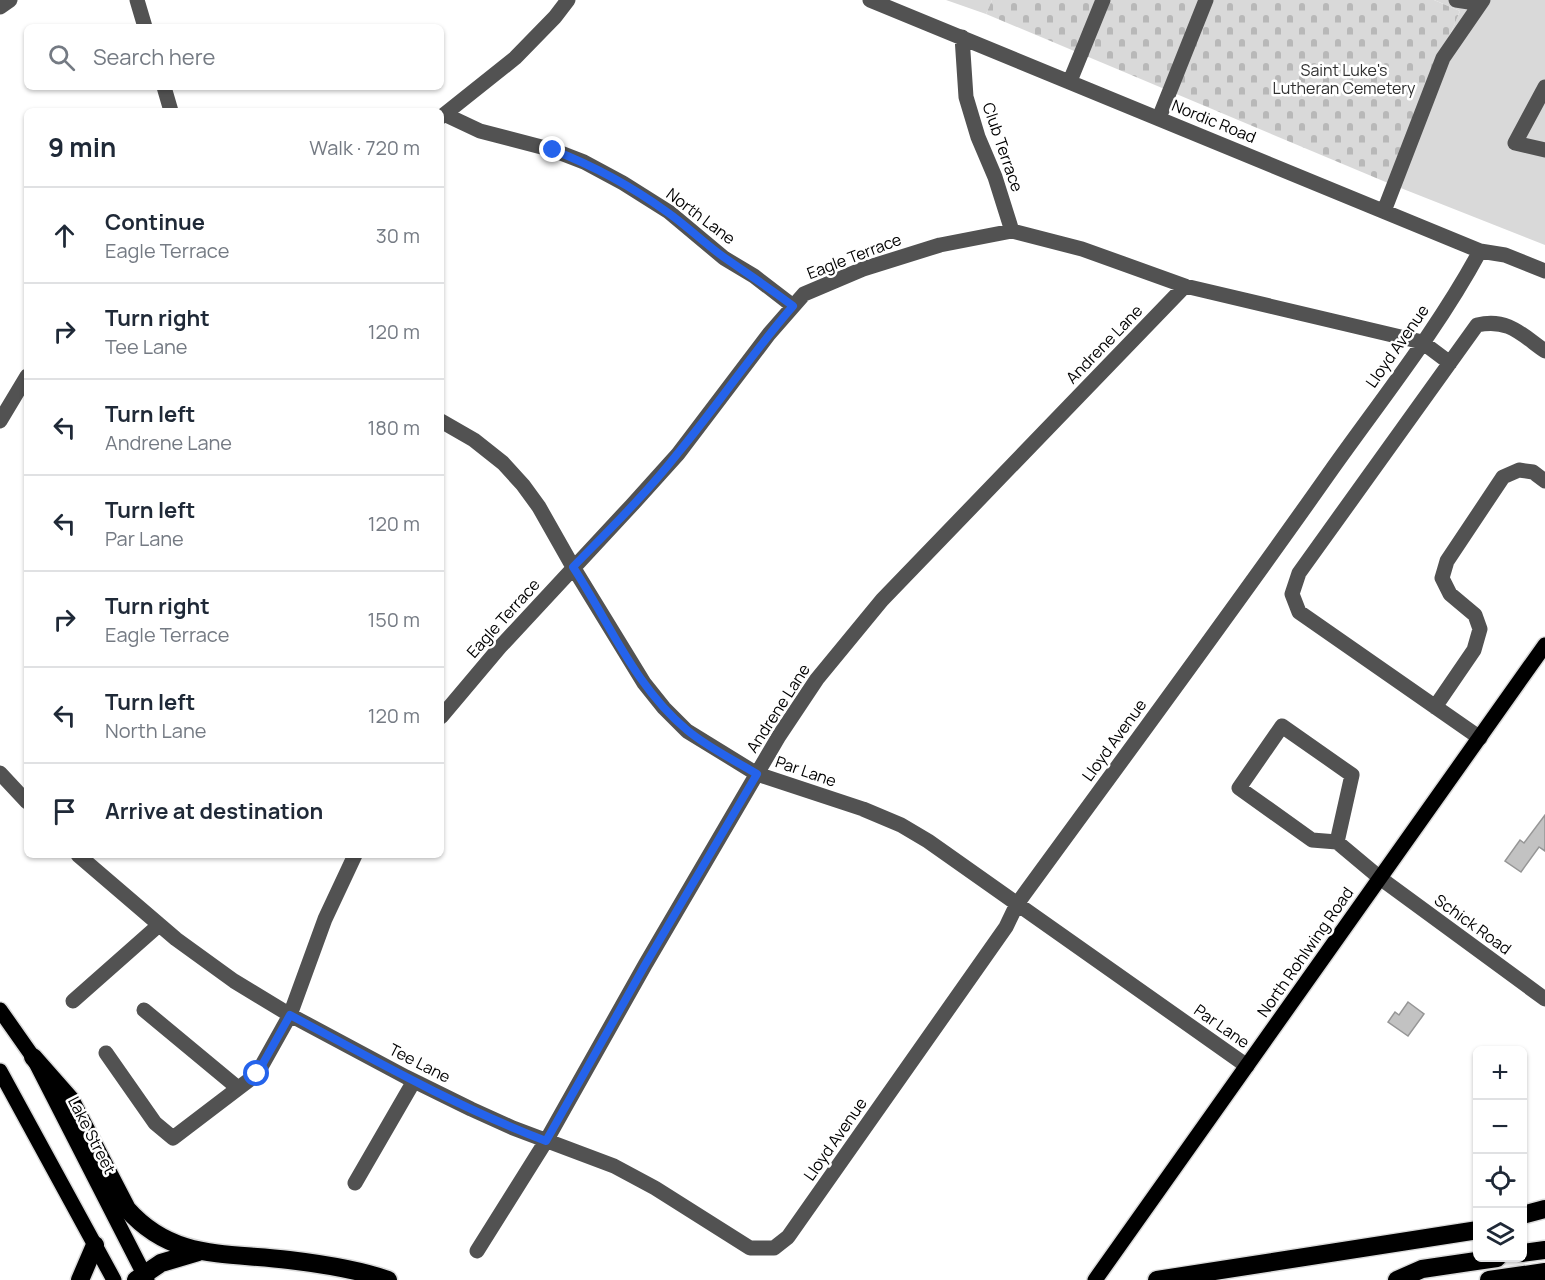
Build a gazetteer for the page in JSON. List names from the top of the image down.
{
  "streets": {
    "main road": ["North Rohlwing Road", "Lake Street"],
    "street": [
      "Nordic Road",
      "Club Terrace",
      "North Lane",
      "Eagle Terrace",
      "Andrene Lane",
      "Lloyd Avenue",
      "Par Lane",
      "Schick Road",
      "Tee Lane"
    ]
  },
  "crossings": [
    ["Nordic Road", "Club Terrace"],
    ["Nordic Road", "Lloyd Avenue"],
    ["Club Terrace", "Eagle Terrace"],
    ["North Lane", "Eagle Terrace"],
    ["Eagle Terrace", "Andrene Lane"],
    ["Eagle Terrace", "Lloyd Avenue"],
    ["Eagle Terrace", "Par Lane"],
    ["Andrene Lane", "Par Lane"],
    ["Andrene Lane", "Tee Lane"],
    ["Lloyd Avenue", "Par Lane"],
    ["Lloyd Avenue", "Tee Lane"],
    ["Par Lane", "North Rohlwing Road"],
    ["Schick Road", "North Rohlwing Road"]
  ],
  "parks": ["Saint Luke's Lutheran Cemetery"],
  "page": {
    "search": "Search here",
    "heading": ["9 min", "Walk · 720 m"],
    "list": [
      ["Continue", "Eagle Terrace", "30 m"],
      ["Turn right", "Tee Lane", "120 m"],
      ["Turn left", "Andrene Lane", "180 m"],
      ["Turn left", "Par Lane", "120 m"],
      ["Turn right", "Eagle Terrace", "150 m"],
      ["Turn left", "North Lane", "120 m"],
      "Arrive at destination"
    ],
    "map_buttons": ["+", "−"]
  }
}
